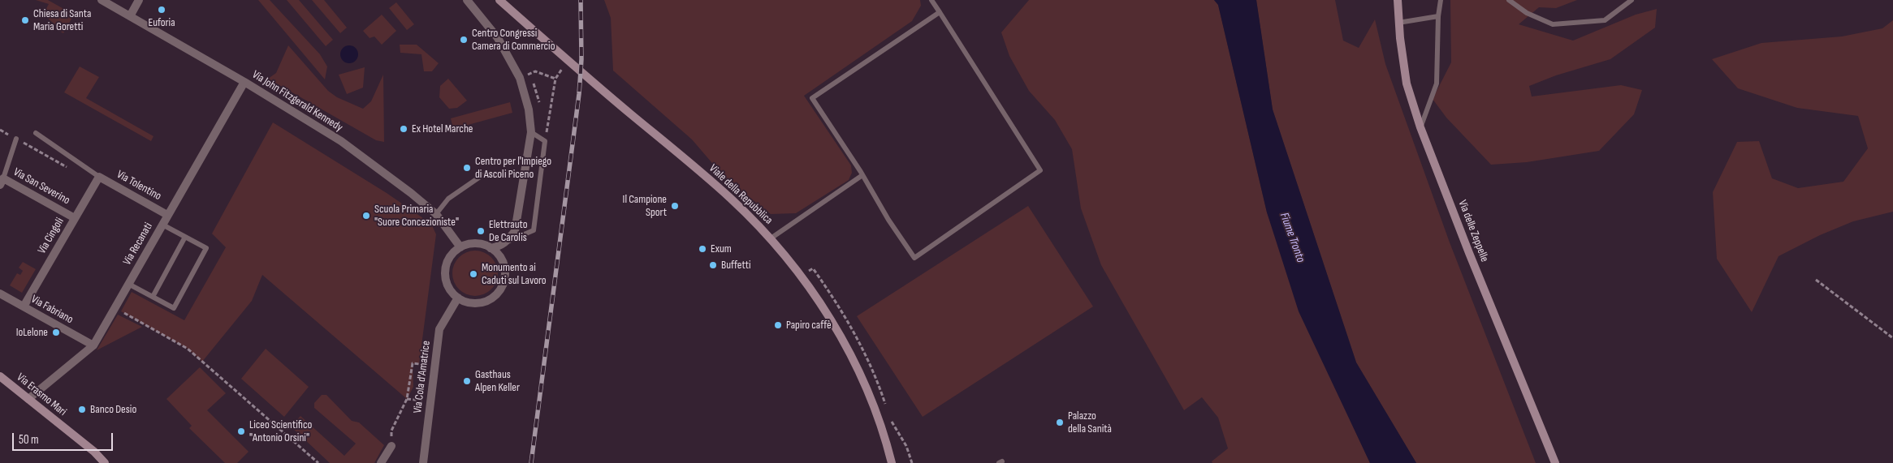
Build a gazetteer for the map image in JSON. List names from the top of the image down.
{
  "streets": {
    "street": [
      "Via John Fitzgerald Kennedy",
      "Via Tolentino",
      "Via San Severino",
      "Viale della Repubblica",
      "Via delle Zeppelle",
      "Via Cingoli",
      "Via Recanati",
      "Via Fabriano",
      "Via Cola d'Amatrice",
      "Via Erasmo Mari"
    ]
  },
  "crossings": [
    ["Via John Fitzgerald Kennedy", "Via Recanati"],
    ["Via John Fitzgerald Kennedy", "Via Cola d'Amatrice"],
    ["Via Tolentino", "Via Cingoli"],
    ["Via Tolentino", "Via Recanati"],
    ["Via San Severino", "Via Cingoli"],
    ["Via Cingoli", "Via Fabriano"],
    ["Via Recanati", "Via Fabriano"],
    ["Via Recanati", "Via Erasmo Mari"]
  ],
  "water": ["Fiume Tronto"],
  "places": [
    "Euforia",
    "Chiesa di Santa Maria Goretti",
    "Centro Congressi Camera di Commercio",
    "Ex Hotel Marche",
    "Centro per l'Impiego di Ascoli Piceno",
    "Il Campione Sport",
    "Scuola Primaria \"Suore Concezioniste\"",
    "Elettrauto De Carolis",
    "Exum",
    "Buffetti",
    "Monumento ai Caduti sul Lavoro",
    "Papiro caffè",
    "IoLelone",
    "Gasthaus Alpen Keller",
    "Banco Desio",
    "Palazzo della Sanità",
    "Liceo Scientifico \"Antonio Orsini\""
  ],
  "scale_bar": "50 m"
}
